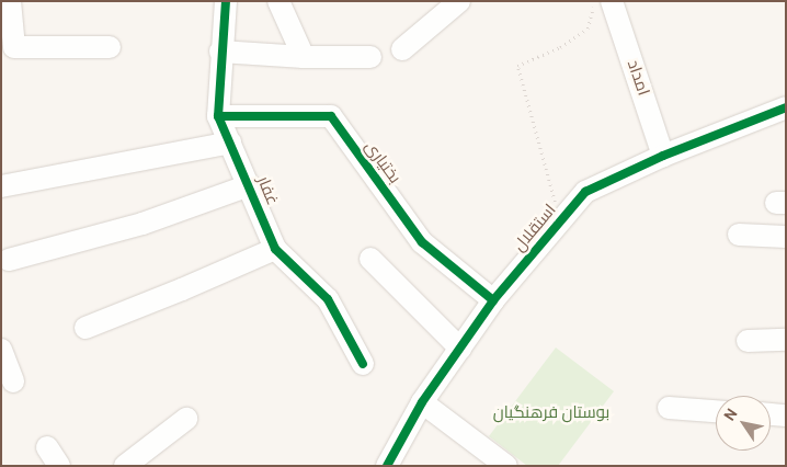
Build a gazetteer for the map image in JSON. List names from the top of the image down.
{
  "streets": {
    "street": [
      "امداد",
      "بختیاری",
      "غفار",
      "استقلال"
    ]
  },
  "crossings": [
    ["امداد", "استقلال"],
    ["بختیاری", "غفار"],
    ["بختیاری", "استقلال"]
  ],
  "parks": ["بوستان فرهنگیان"],
  "north": "top left"
}
